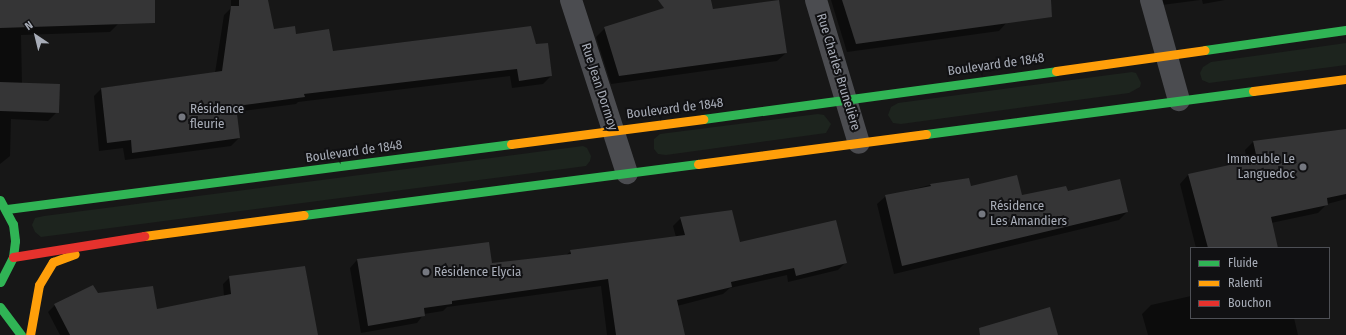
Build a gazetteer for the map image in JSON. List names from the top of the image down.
{
  "streets": {
    "street": ["Boulevard de 1848", "Rue Charles Brunelière", "Rue Jean Dormoy"]
  },
  "crossings": [
    ["Boulevard de 1848", "Rue Charles Brunelière"],
    ["Boulevard de 1848", "Rue Jean Dormoy"]
  ],
  "places": [
    "Résidence fleurie",
    "Immeuble Le Languedoc",
    "Résidence Les Amandiers",
    "Résidence Elycia"
  ],
  "legend": ["Fluide", "Ralenti", "Bouchon"],
  "north": "top left"
}
